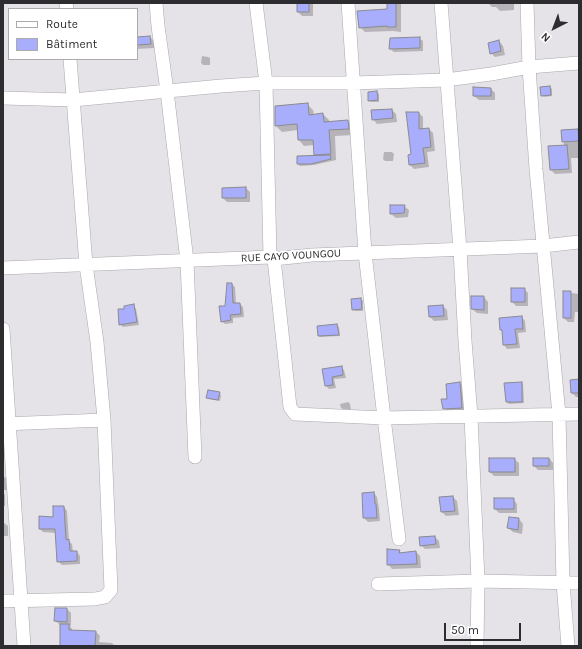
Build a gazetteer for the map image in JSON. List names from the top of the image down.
{
  "streets": {
    "street": ["RUE CAYO VOUNGOU"]
  },
  "legend": ["Route", "Bâtiment"],
  "scale_bar": "50 m",
  "north": "bottom left"
}
